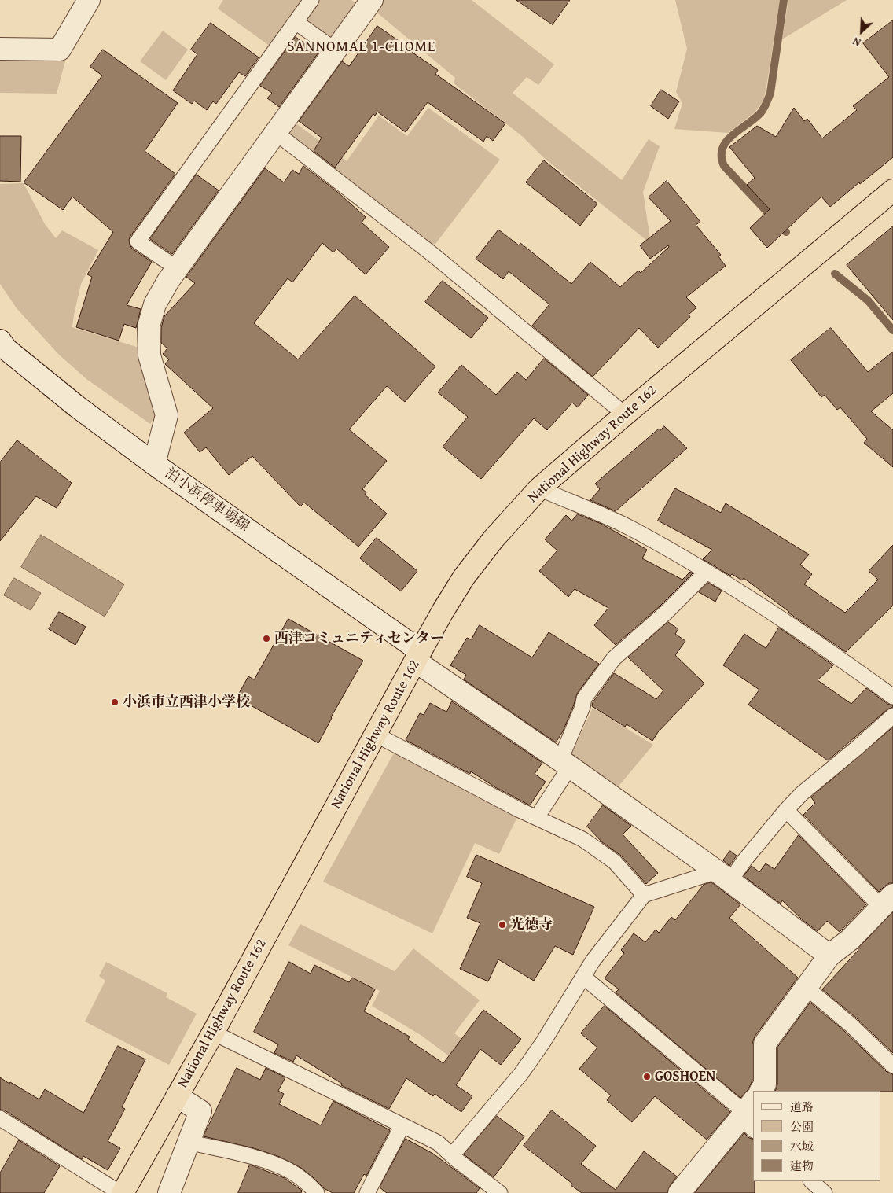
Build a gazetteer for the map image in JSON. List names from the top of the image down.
{
  "streets": {
    "highway": ["National Highway Route 162"],
    "street": ["泊小浜停車場線"]
  },
  "crossings": [
    ["National Highway Route 162", "泊小浜停車場線"]
  ],
  "districts": ["SANNOMAE 1-CHOME"],
  "places": [
    "西津コミュニティセンター",
    "小浜市立西津小学校",
    "光徳寺",
    "GOSHOEN"
  ],
  "legend": [
    "道路",
    "公園",
    "水域",
    "建物"
  ],
  "north": "bottom left"
}
